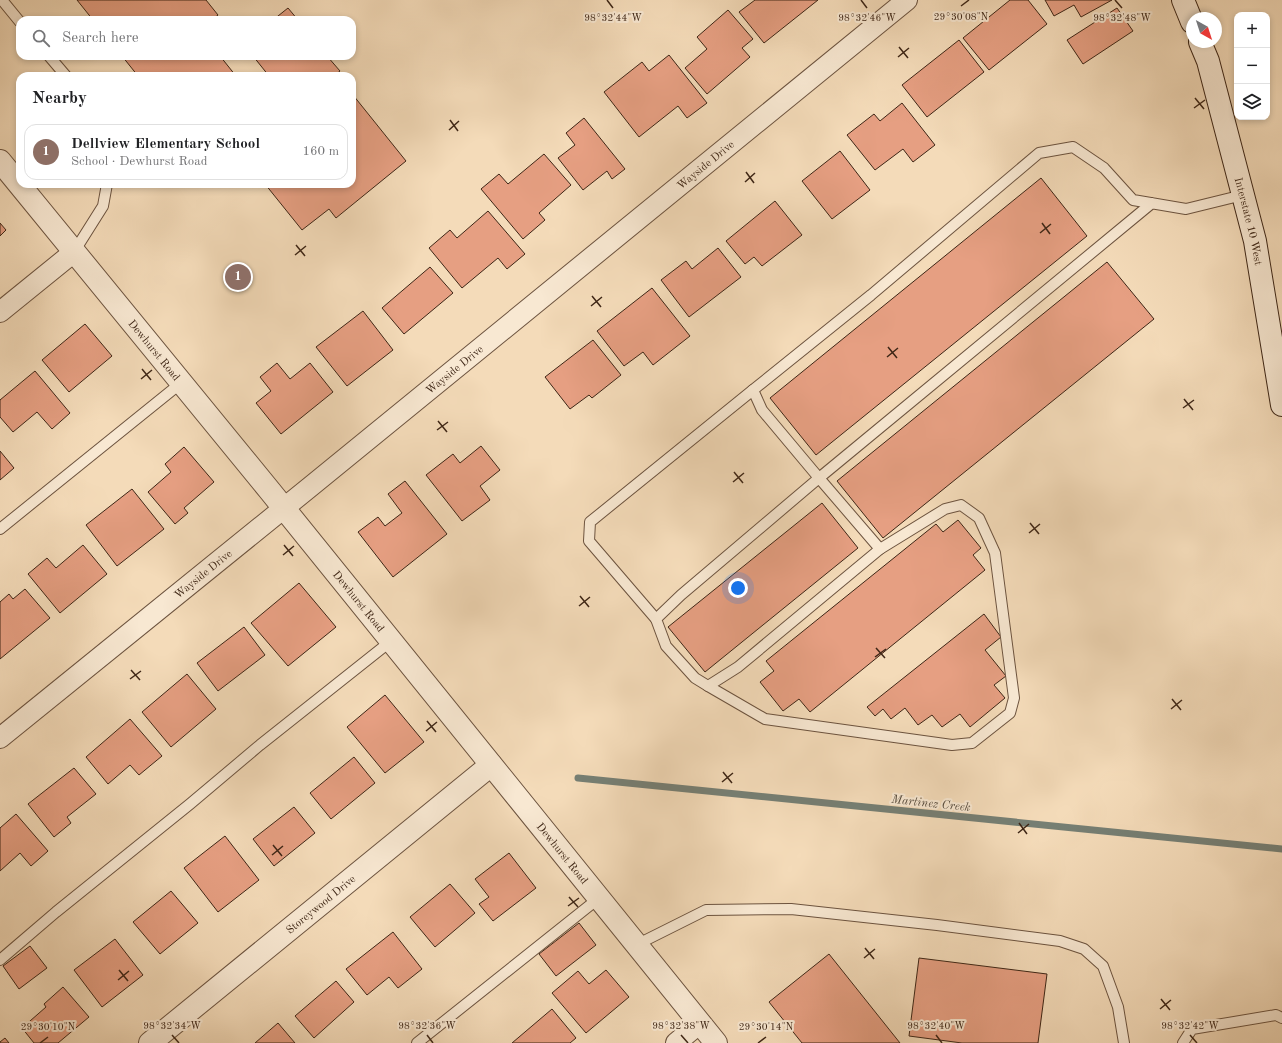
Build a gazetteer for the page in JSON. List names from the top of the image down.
{
  "streets": {
    "street": [
      "Wayside Drive",
      "Interstate 10 West",
      "Dewhurst Road",
      "Storeywood Drive"
    ]
  },
  "crossings": [
    ["Wayside Drive", "Dewhurst Road"],
    ["Dewhurst Road", "Storeywood Drive"]
  ],
  "water": ["Martinez Creek"],
  "north": "bottom right",
  "page": {
    "map_buttons": ["+", "−"],
    "search": "Search here",
    "heading": "Nearby",
    "list": [
      {
        "mark": "1",
        "name": "Dellview Elementary School",
        "note": "School · Dewhurst Road",
        "value": "160 m"
      }
    ],
    "pins": "1"
  },
  "coordinates": [
    "29°30'08\"N",
    "98°32'44\"W",
    "98°32'46\"W",
    "98°32'48\"W",
    "98°32'34\"W",
    "98°32'36\"W",
    "98°32'38\"W",
    "98°32'40\"W",
    "98°32'42\"W",
    "29°30'10\"N",
    "29°30'14\"N"
  ]
}
